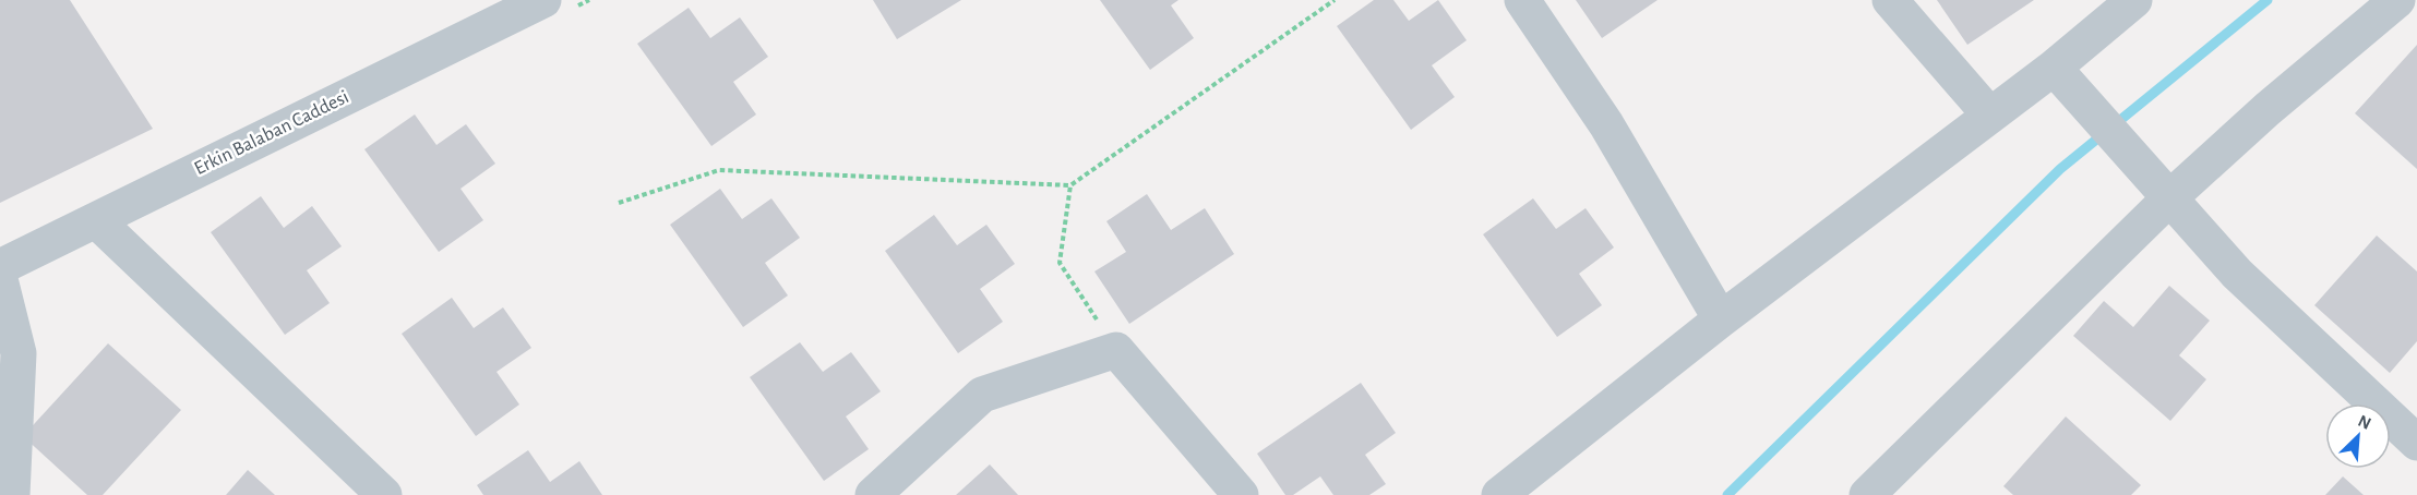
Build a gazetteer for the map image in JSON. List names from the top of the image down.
{
  "streets": {
    "street": ["Erkin Balaban Caddesi"]
  },
  "north": "top right"
}
